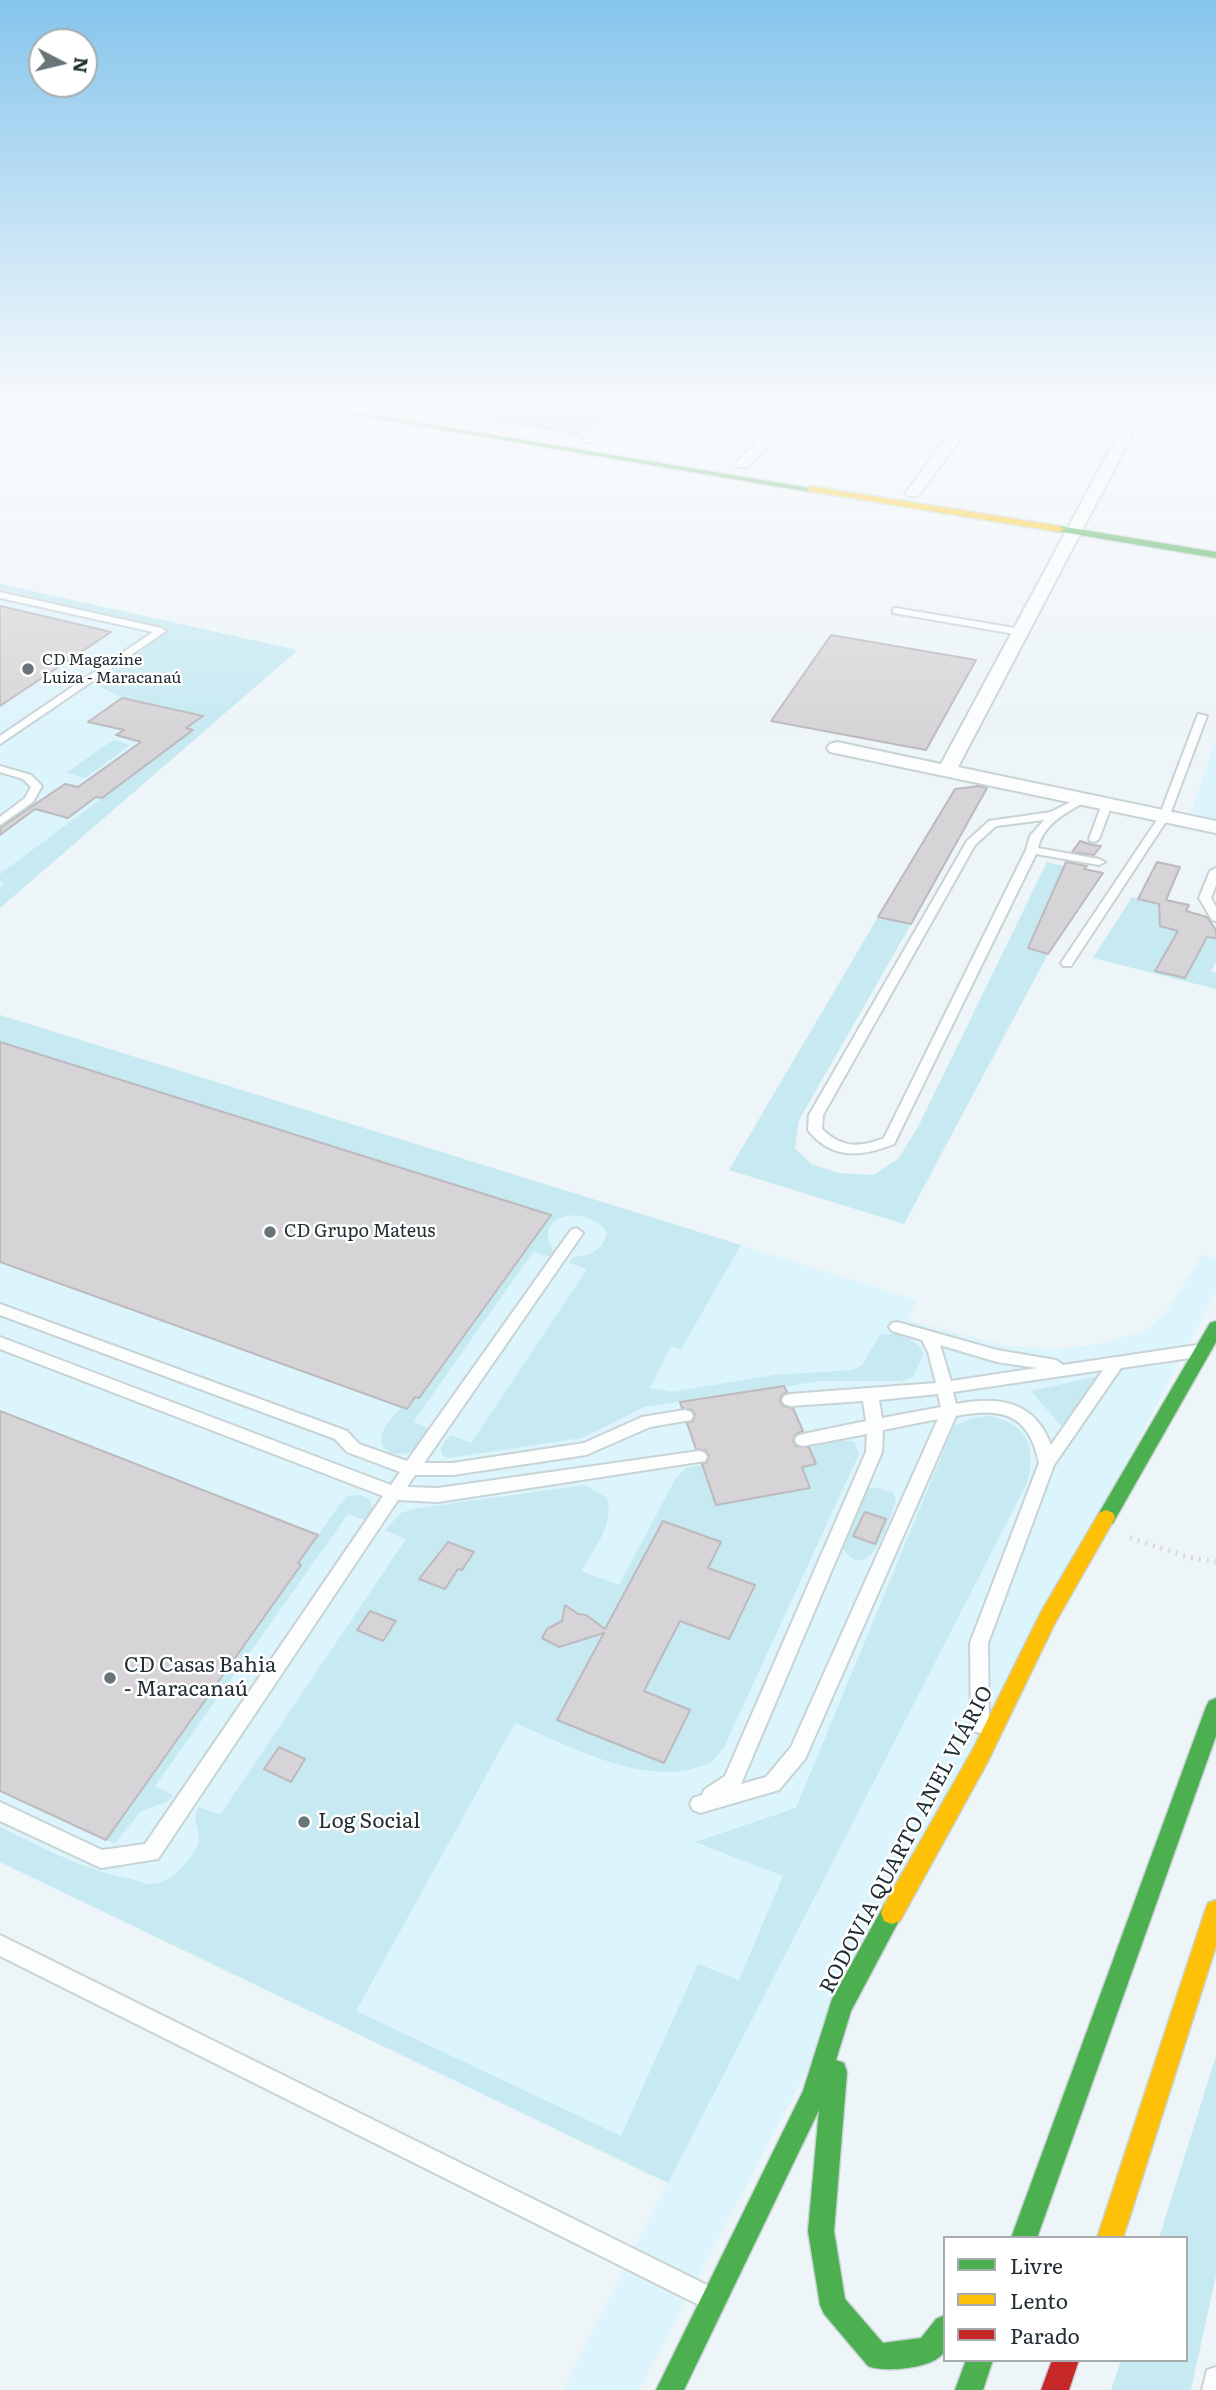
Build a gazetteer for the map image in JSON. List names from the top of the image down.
{
  "streets": {
    "main road": ["RODOVIA QUARTO ANEL VIÁRIO"]
  },
  "places": [
    "CD Magazine Luiza - Maracanaú",
    "CD Grupo Mateus",
    "CD Casas Bahia - Maracanaú",
    "Log Social"
  ],
  "legend": ["Livre", "Lento", "Parado"],
  "north": "right"
}
